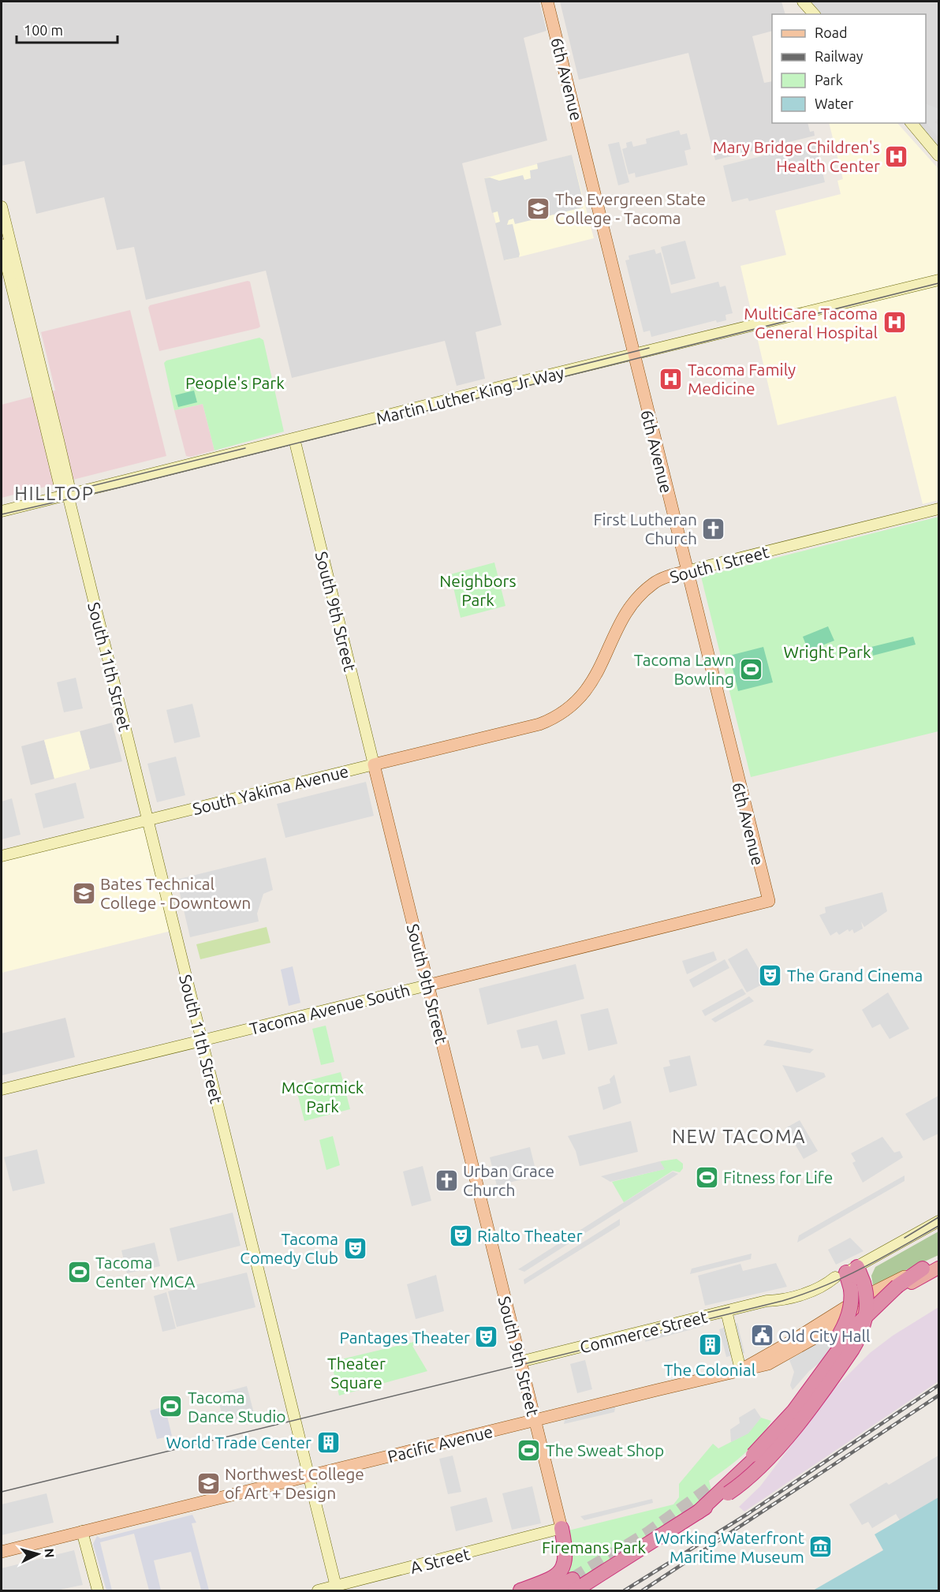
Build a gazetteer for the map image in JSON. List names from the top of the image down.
{
  "streets": {
    "main road": [
      "6th Avenue",
      "Martin Luther King Jr Way",
      "South I Street",
      "South 9th Street",
      "South 11th Street",
      "South Yakima Avenue",
      "Tacoma Avenue South",
      "Commerce Street",
      "Pacific Avenue",
      "A Street"
    ]
  },
  "crossings": [
    ["6th Avenue", "Martin Luther King Jr Way"],
    ["6th Avenue", "South I Street"],
    ["6th Avenue", "Tacoma Avenue South"],
    ["Martin Luther King Jr Way", "South 9th Street"],
    ["Martin Luther King Jr Way", "South 11th Street"],
    ["South I Street", "South Yakima Avenue"],
    ["South 9th Street", "South Yakima Avenue"],
    ["South 9th Street", "Tacoma Avenue South"],
    ["South 9th Street", "Commerce Street"],
    ["South 9th Street", "Pacific Avenue"],
    ["South 9th Street", "A Street"],
    ["South 11th Street", "South Yakima Avenue"],
    ["South 11th Street", "Tacoma Avenue South"],
    ["South 11th Street", "Pacific Avenue"],
    ["South 11th Street", "A Street"]
  ],
  "districts": ["HILLTOP", "NEW TACOMA"],
  "parks": [
    "People's Park",
    "Neighbors Park",
    "Wright Park",
    "McCormick Park",
    "Theater Square",
    "Firemans Park"
  ],
  "places": {
    "hospital": ["Mary Bridge Children's Health Center", "MultiCare Tacoma General Hospital", "Tacoma Family Medicine"],
    "school or university": ["The Evergreen State College - Tacoma", "Bates Technical College - Downtown", "Northwest College of Art + Design"],
    "church": ["First Lutheran Church", "Urban Grace Church"],
    "sports": [
      "Tacoma Lawn Bowling",
      "Fitness for Life",
      "Tacoma Center YMCA",
      "Tacoma Dance Studio",
      "The Sweat Shop"
    ],
    "theatre": [
      "The Grand Cinema",
      "Rialto Theater",
      "Tacoma Comedy Club",
      "Pantages Theater"
    ],
    "public building": ["Old City Hall"],
    "building": ["The Colonial", "World Trade Center"],
    "museum": ["Working Waterfront Maritime Museum"]
  },
  "legend": [
    "Road",
    "Railway",
    "Park",
    "Water"
  ],
  "scale_bar": "100 m",
  "north": "right"
}
